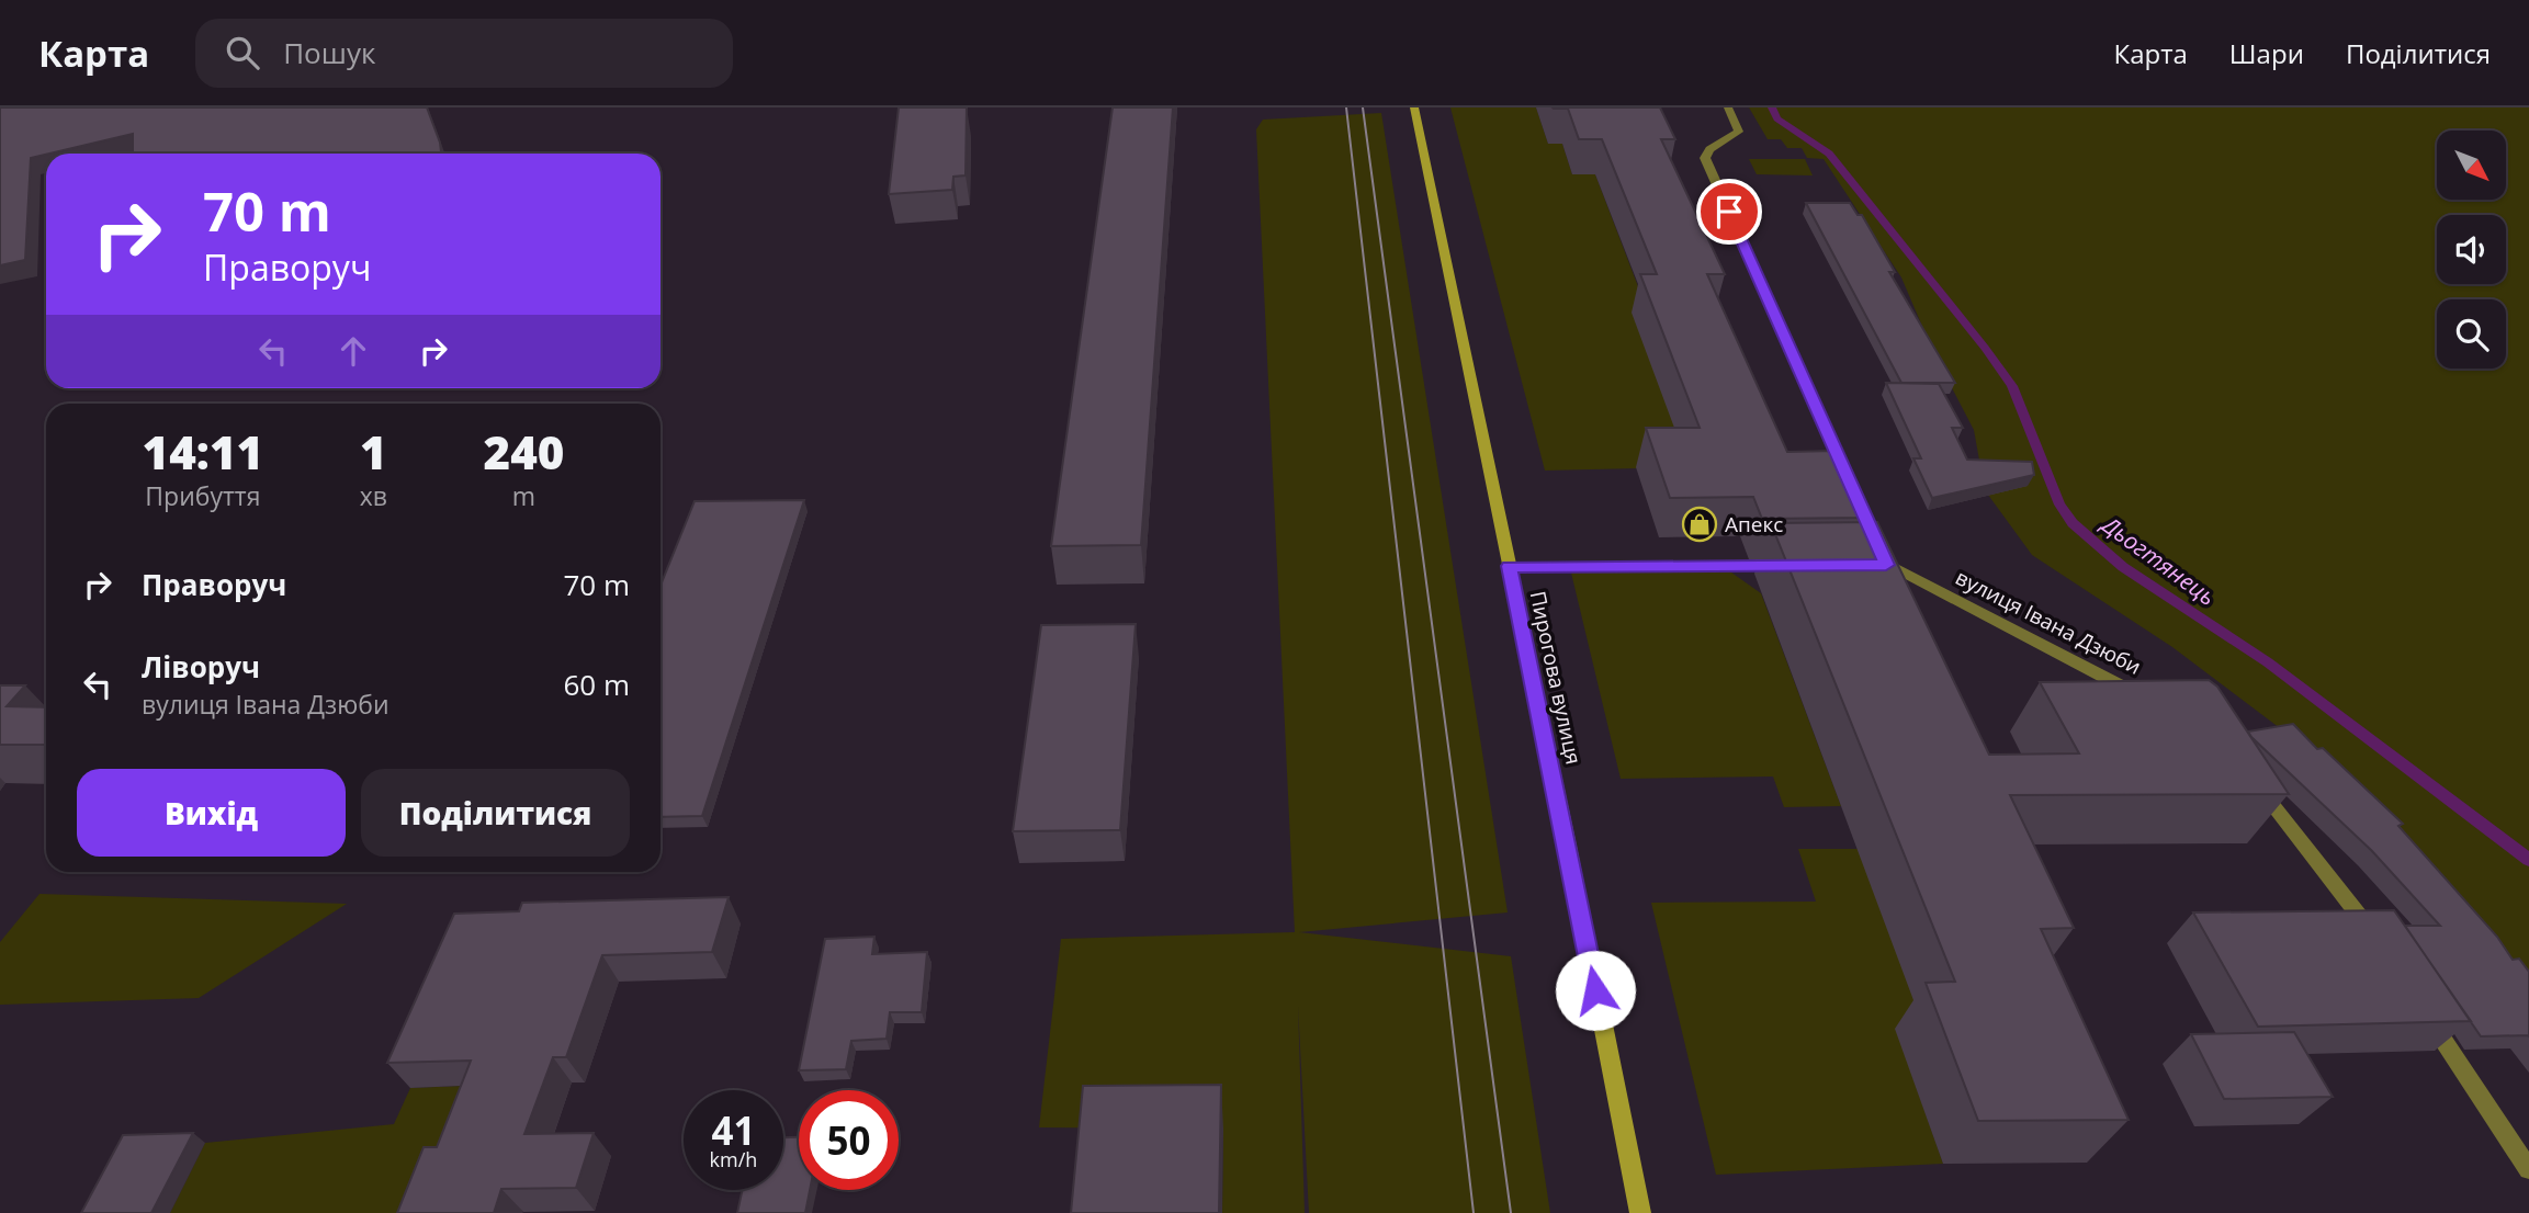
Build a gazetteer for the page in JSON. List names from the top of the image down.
{
  "streets": {
    "main road": ["Пирогова вулиця"],
    "street": ["вулиця Івана Дзюби"]
  },
  "water": ["Дьогтянець"],
  "places": {
    "shop": ["Апекс"]
  },
  "north": "bottom right",
  "page": {
    "header": "Карта",
    "search": "Пошук",
    "nav": ["Карта", "Шари", "Поділитися"],
    "turn": ["70 m", "Праворуч"],
    "eta": [
      "14:11",
      "Прибуття",
      "1",
      "хв",
      "240",
      "m"
    ],
    "list": [
      {
        "name": "Праворуч",
        "value": "70 m"
      },
      {
        "name": "Ліворуч",
        "note": "вулиця Івана Дзюби",
        "value": "60 m"
      }
    ],
    "buttons": ["Вихід", "Поділитися"],
    "speed": "41 km/h",
    "limit": "50"
  }
}
